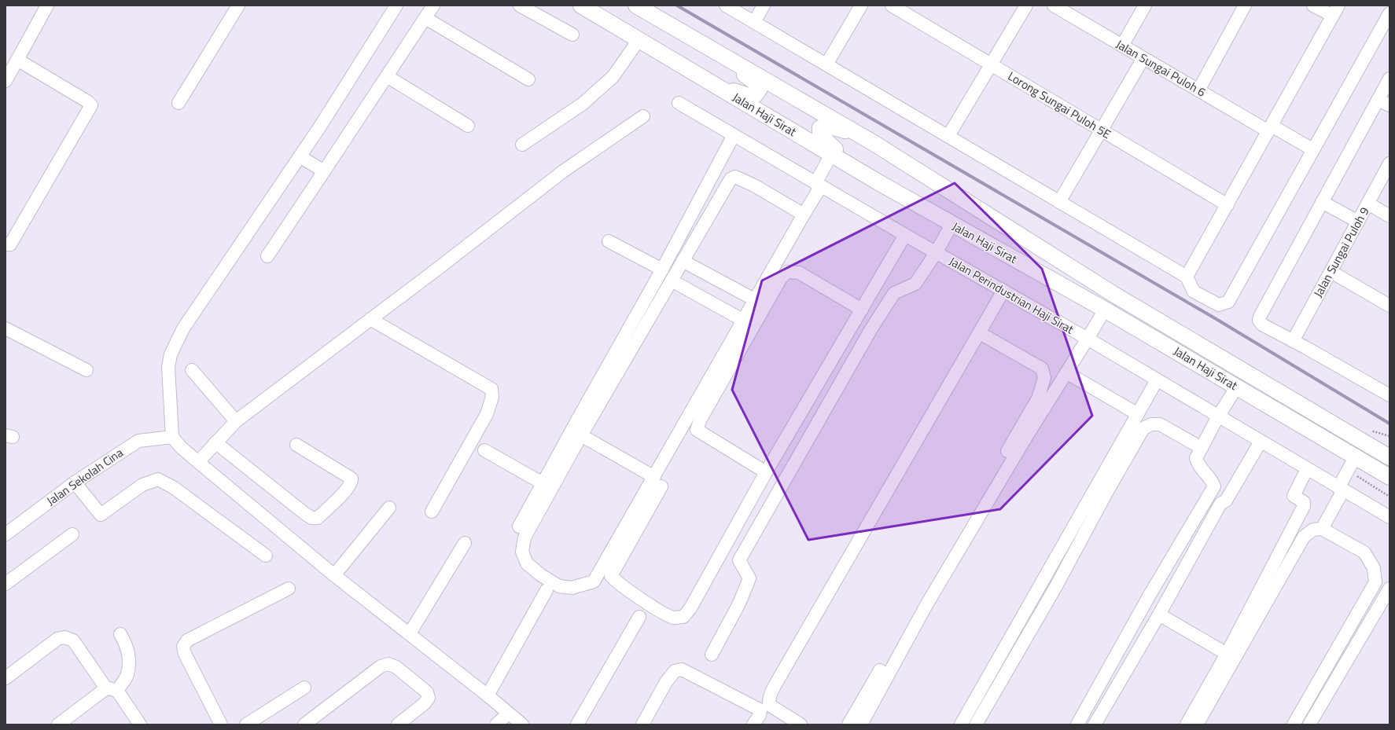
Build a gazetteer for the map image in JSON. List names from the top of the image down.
{
  "streets": {
    "main road": ["Jalan Haji Sirat"],
    "street": [
      "Jalan Sungai Puloh 6",
      "Lorong Sungai Puloh 5E",
      "Jalan Sungai Puloh 9",
      "Jalan Perindustrian Haji Sirat",
      "Jalan Sekolah Cina"
    ]
  },
  "crossings": [
    ["Jalan Haji Sirat", "Jalan Perindustrian Haji Sirat"]
  ]
}
